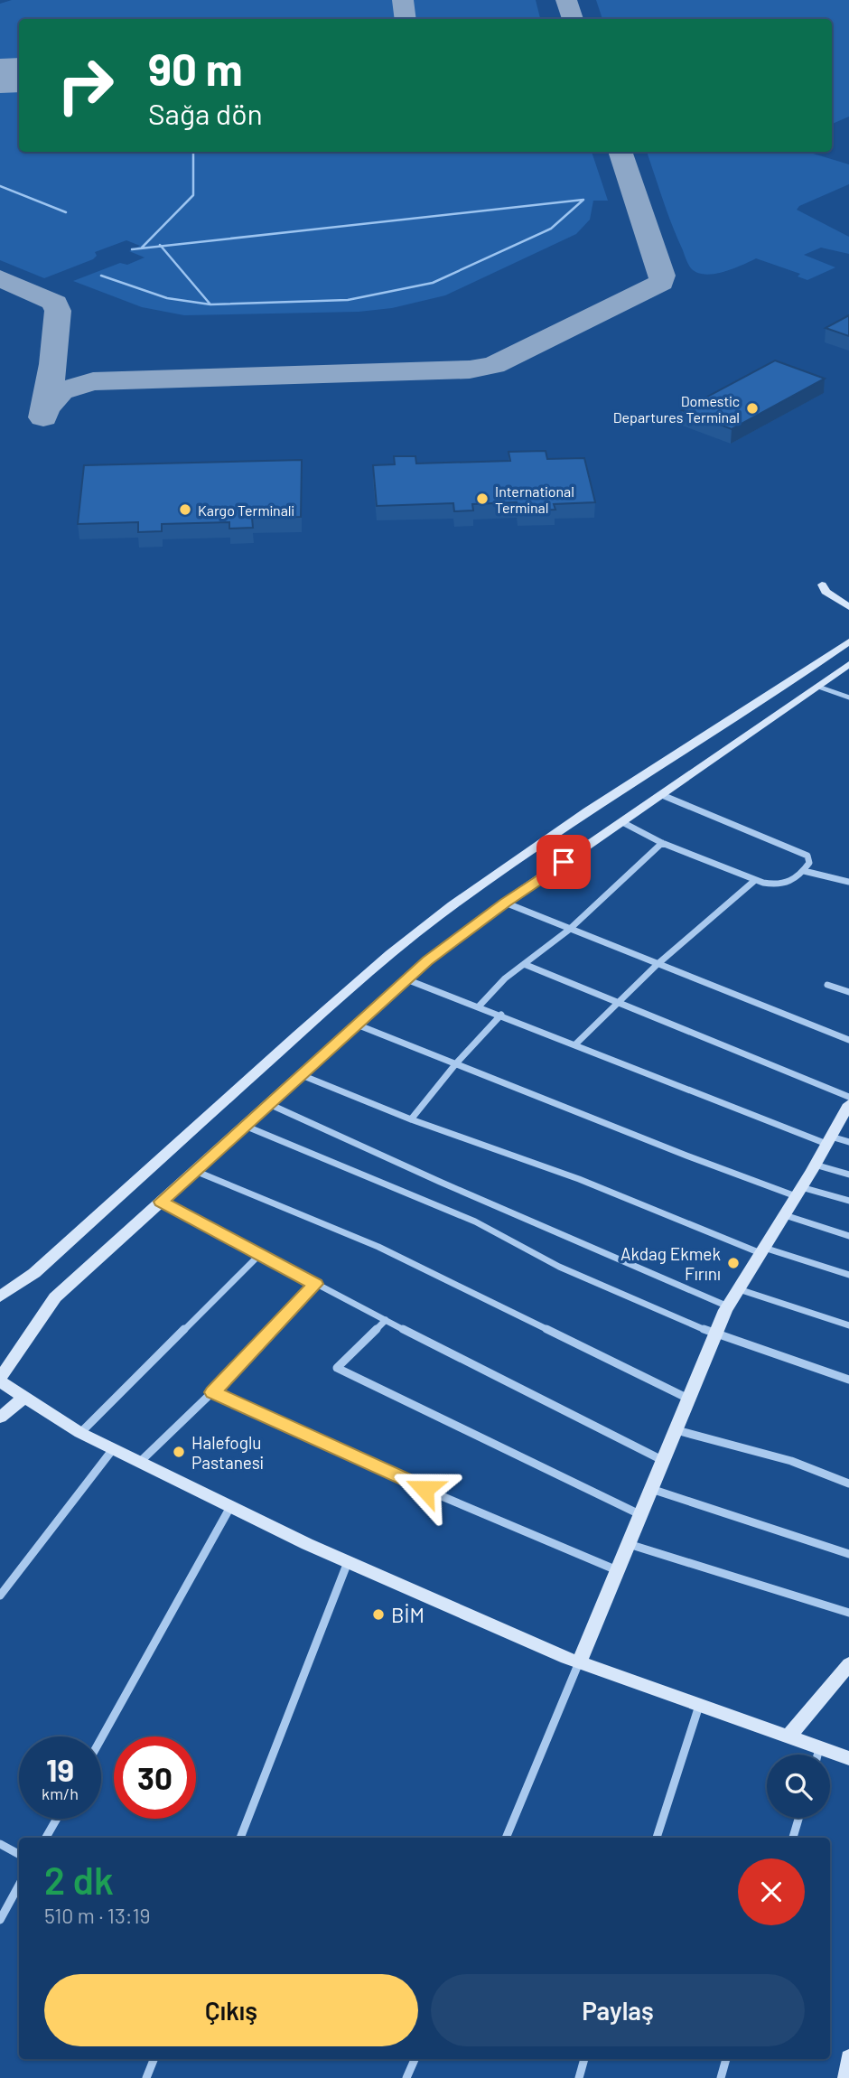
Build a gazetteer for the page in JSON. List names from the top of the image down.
{
  "places": [
    "Domestic Departures Terminal",
    "International Terminal",
    "Kargo Terminali",
    "Akdag Ekmek Fırını",
    "Halefoglu Pastanesi",
    "BİM"
  ],
  "page": {
    "turn": ["90 m", "Sağa dön"],
    "speed": "19 km/h",
    "limit": "30",
    "heading": ["2 dk", "510 m · 13:19"],
    "buttons": ["Çıkış", "Paylaş"]
  }
}
